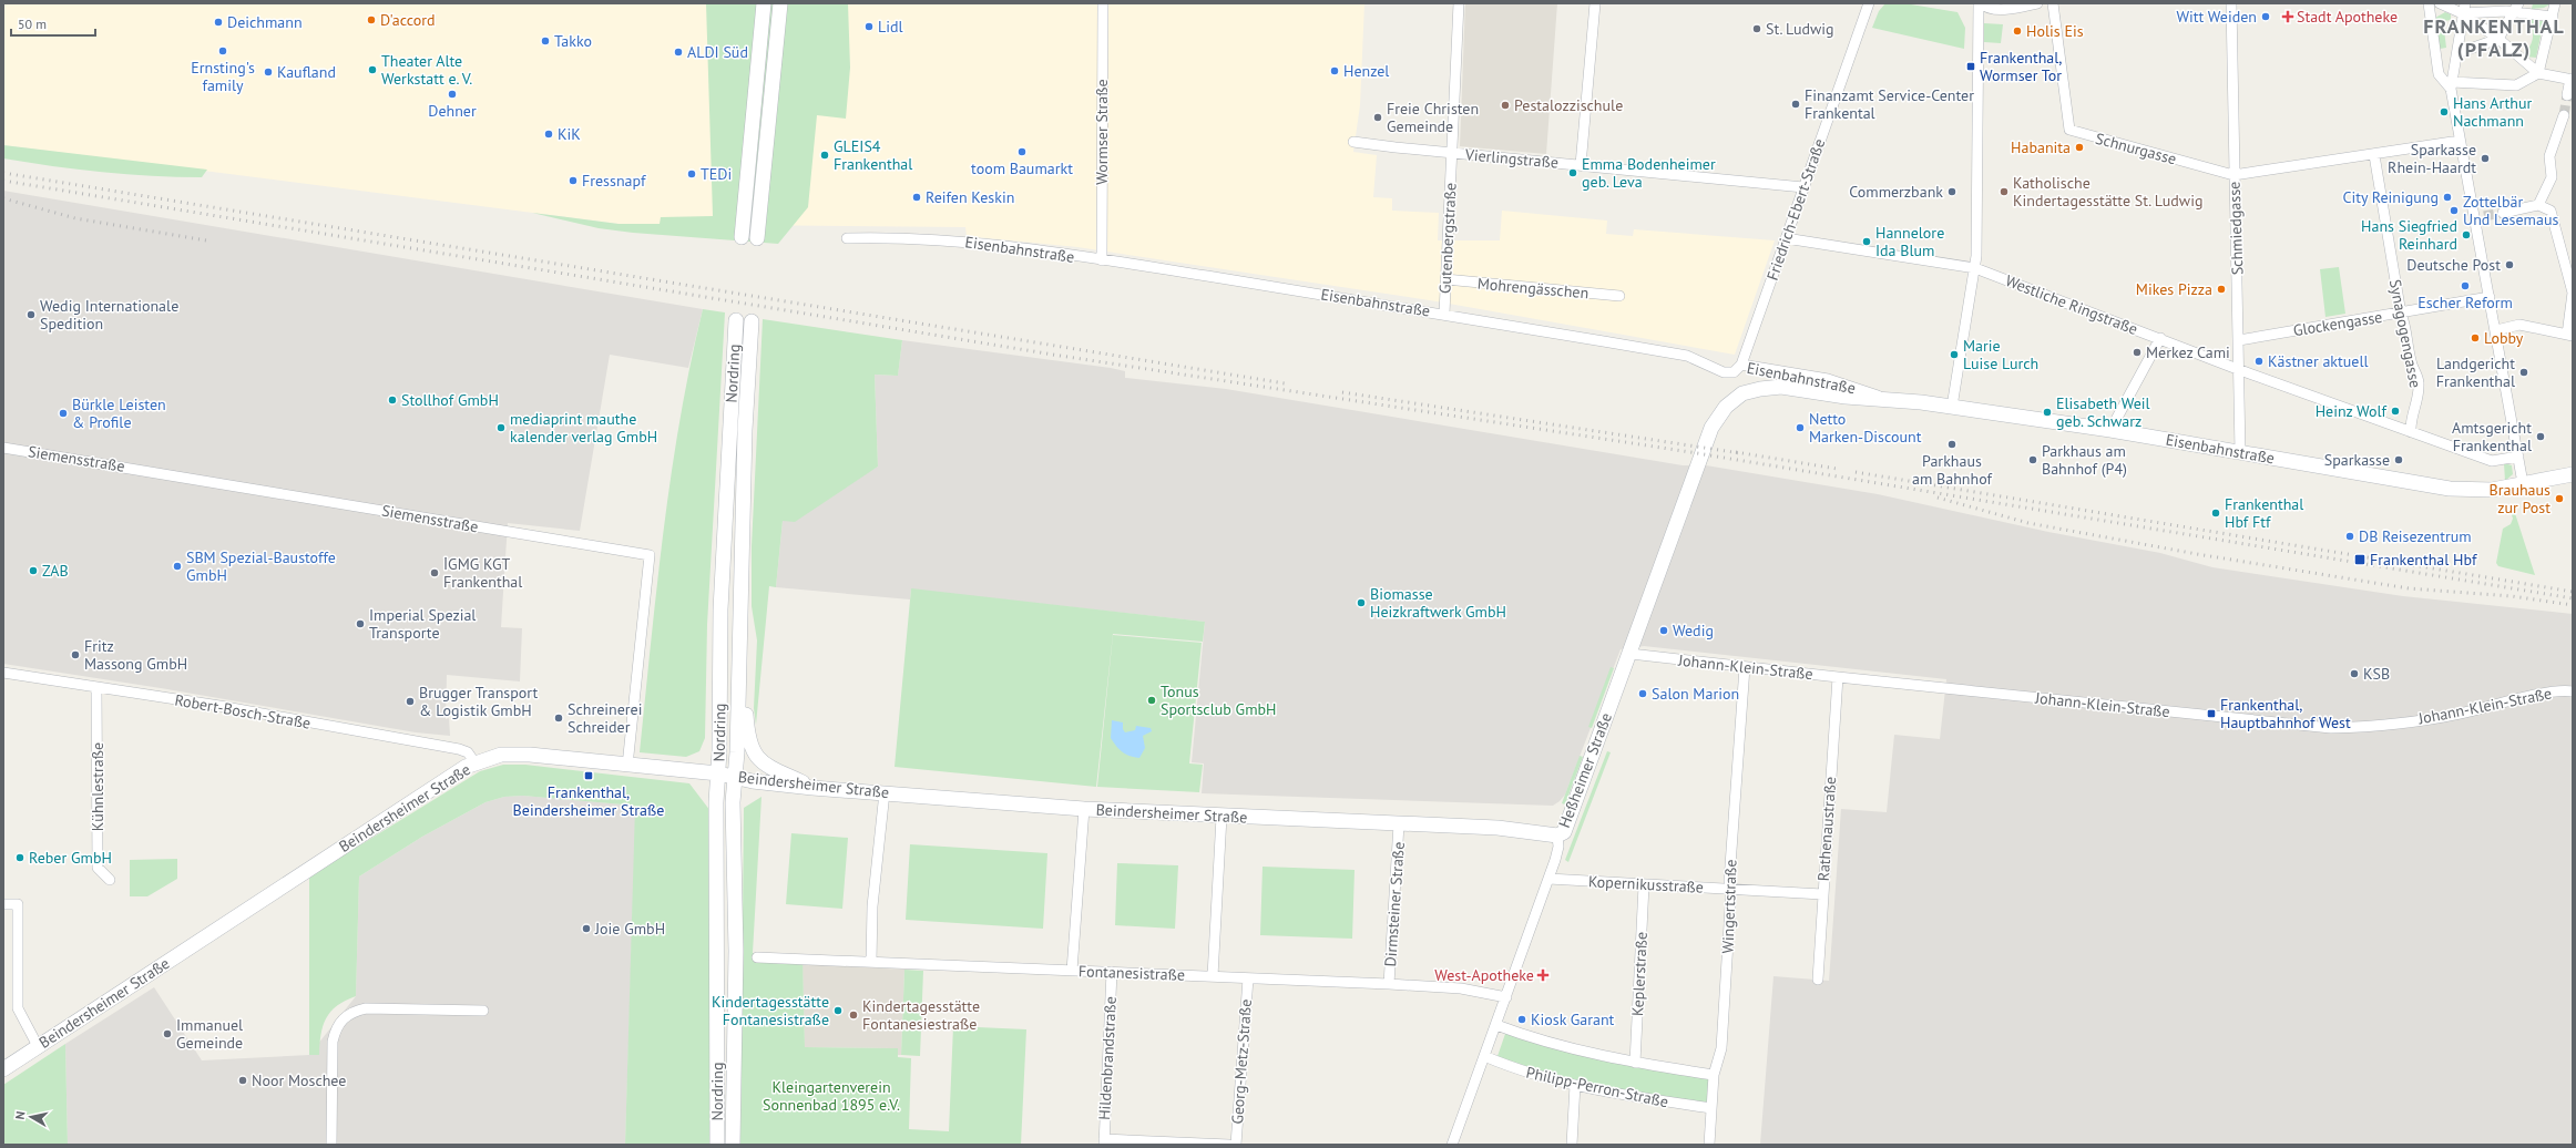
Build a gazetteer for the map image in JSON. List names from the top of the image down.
{
  "streets": {
    "street": [
      "Wormser Straße",
      "Schnurgasse",
      "Vierlingstraße",
      "Friedrich-Ebert-Straße",
      "Schmiedgasse",
      "Gutenbergstraße",
      "Eisenbahnstraße",
      "Mohrengässchen",
      "Westliche Ringstraße",
      "Glockengasse",
      "Synagogengasse",
      "Nordring",
      "Siemensstraße",
      "Johann-Klein-Straße",
      "Robert-Bosch-Straße",
      "Heßheimer Straße",
      "Beindersheimer Straße",
      "Kühnlestraße",
      "Rathenaustraße",
      "Kopernikusstraße",
      "Dirmsteiner Straße",
      "Wingertstraße",
      "Fontanesistraße",
      "Keplerstraße",
      "Hildenbrandstraße",
      "Georg-Metz-Straße",
      "Philipp-Perron-Straße"
    ]
  },
  "crossings": [
    ["Wormser Straße", "Eisenbahnstraße"],
    ["Schnurgasse", "Schmiedgasse"],
    ["Schnurgasse", "Synagogengasse"],
    ["Vierlingstraße", "Friedrich-Ebert-Straße"],
    ["Vierlingstraße", "Gutenbergstraße"],
    ["Friedrich-Ebert-Straße", "Eisenbahnstraße"],
    ["Friedrich-Ebert-Straße", "Westliche Ringstraße"],
    ["Schmiedgasse", "Eisenbahnstraße"],
    ["Schmiedgasse", "Westliche Ringstraße"],
    ["Schmiedgasse", "Glockengasse"],
    ["Gutenbergstraße", "Eisenbahnstraße"],
    ["Gutenbergstraße", "Mohrengässchen"],
    ["Eisenbahnstraße", "Heßheimer Straße"],
    ["Westliche Ringstraße", "Synagogengasse"],
    ["Glockengasse", "Synagogengasse"],
    ["Nordring", "Beindersheimer Straße"],
    ["Siemensstraße", "Beindersheimer Straße"],
    ["Johann-Klein-Straße", "Heßheimer Straße"],
    ["Johann-Klein-Straße", "Rathenaustraße"],
    ["Johann-Klein-Straße", "Wingertstraße"],
    ["Robert-Bosch-Straße", "Beindersheimer Straße"],
    ["Robert-Bosch-Straße", "Kühnlestraße"],
    ["Heßheimer Straße", "Beindersheimer Straße"],
    ["Heßheimer Straße", "Kopernikusstraße"],
    ["Heßheimer Straße", "Fontanesistraße"],
    ["Heßheimer Straße", "Philipp-Perron-Straße"],
    ["Beindersheimer Straße", "Dirmsteiner Straße"],
    ["Rathenaustraße", "Kopernikusstraße"],
    ["Kopernikusstraße", "Wingertstraße"],
    ["Kopernikusstraße", "Keplerstraße"],
    ["Dirmsteiner Straße", "Fontanesistraße"],
    ["Wingertstraße", "Philipp-Perron-Straße"],
    ["Fontanesistraße", "Hildenbrandstraße"],
    ["Fontanesistraße", "Georg-Metz-Straße"],
    ["Keplerstraße", "Philipp-Perron-Straße"]
  ],
  "districts": ["FRANKENTHAL (PFALZ)"],
  "parks": ["Kleingartenverein Sonnenbad 1895 e.V."],
  "places": {
    "other": [
      "Witt Weiden",
      "D'accord",
      "Deichmann",
      "Lidl",
      "St. Ludwig",
      "Holis Eis",
      "Takko",
      "Ernsting's family",
      "ALDI Süd",
      "Theater Alte Werkstatt e. V.",
      "Henzel",
      "Kaufland",
      "Dehner",
      "Finanzamt Service-Center Frankental",
      "Pestalozzischule",
      "Hans Arthur Nachmann",
      "Freie Christen Gemeinde",
      "KiK",
      "Habanita",
      "toom Baumarkt",
      "GLEIS4 Frankenthal",
      "Sparkasse Rhein-Haardt",
      "Emma Bodenheimer geb. Leva",
      "TEDi",
      "Fressnapf",
      "Commerzbank",
      "Katholische Kindertagesstätte St. Ludwig",
      "Reifen Keskin",
      "City Reinigung",
      "Zottelbär Und Lesemaus",
      "Hans Siegfried Reinhard",
      "Hannelore Ida Blum",
      "Deutsche Post",
      "Escher Reform",
      "Mikes Pizza",
      "Wedig Internationale Spedition",
      "Lobby",
      "Merkez Cami",
      "Marie Luise Lurch",
      "Kästner aktuell",
      "Landgericht Frankenthal",
      "Stollhof GmbH",
      "Heinz Wolf",
      "Elisabeth Weil geb. Schwarz",
      "Bürkle Leisten & Profile",
      "mediaprint mauthe kalender verlag GmbH",
      "Netto Marken-Discount",
      "Amtsgericht Frankenthal",
      "Parkhaus am Bahnhof",
      "Parkhaus am Bahnhof (P4)",
      "Sparkasse",
      "Brauhaus zur Post",
      "Frankenthal Hbf Ftf",
      "DB Reisezentrum",
      "SBM Spezial-Baustoffe GmbH",
      "ZAB",
      "İGMG KGT Frankenthal",
      "Biomasse Heizkraftwerk GmbH",
      "Imperial Spezial Transporte",
      "Wedig",
      "Fritz Massong GmbH",
      "KSB",
      "Salon Marion",
      "Tonus Sportsclub GmbH",
      "Brugger Transport & Logistik GmbH",
      "Schreinerei Schreider",
      "Reber GmbH",
      "Joie GmbH",
      "Kindertagesstätte Fontanesistraße",
      "Kindertagesstätte Fontanesiestraße",
      "Kiosk Garant",
      "Immanuel Gemeinde",
      "Noor Moschee"
    ],
    "health": ["Stadt Apotheke", "West-Apotheke"],
    "transit": [
      "Frankenthal, Wormser Tor",
      "Frankenthal Hbf",
      "Frankenthal, Hauptbahnhof West",
      "Frankenthal, Beindersheimer Straße"
    ]
  },
  "scale_bar": "50 m",
  "north": "left"
}
